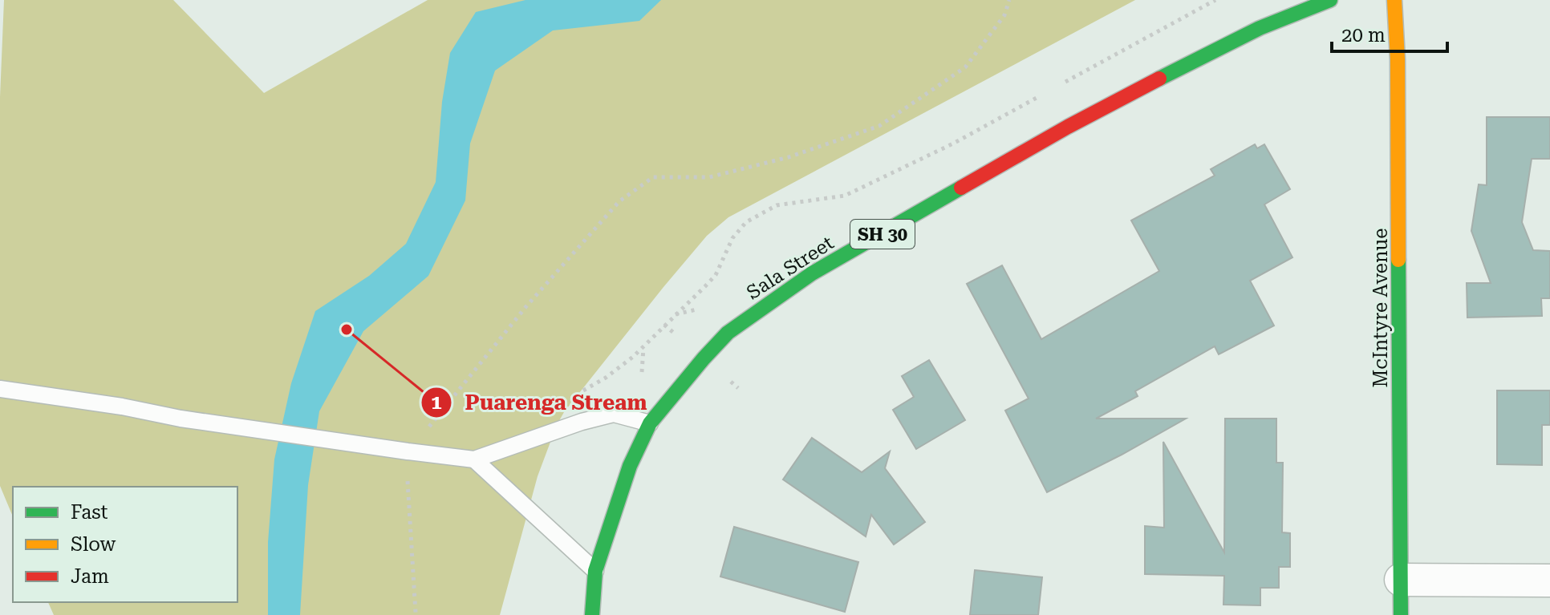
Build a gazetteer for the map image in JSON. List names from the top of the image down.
{
  "streets": {
    "main road": ["SH 30", "Sala Street", "McIntyre Avenue"]
  },
  "places": ["Puarenga Stream"],
  "legend": ["Fast", "Slow", "Jam"],
  "scale_bar": "20 m"
}
